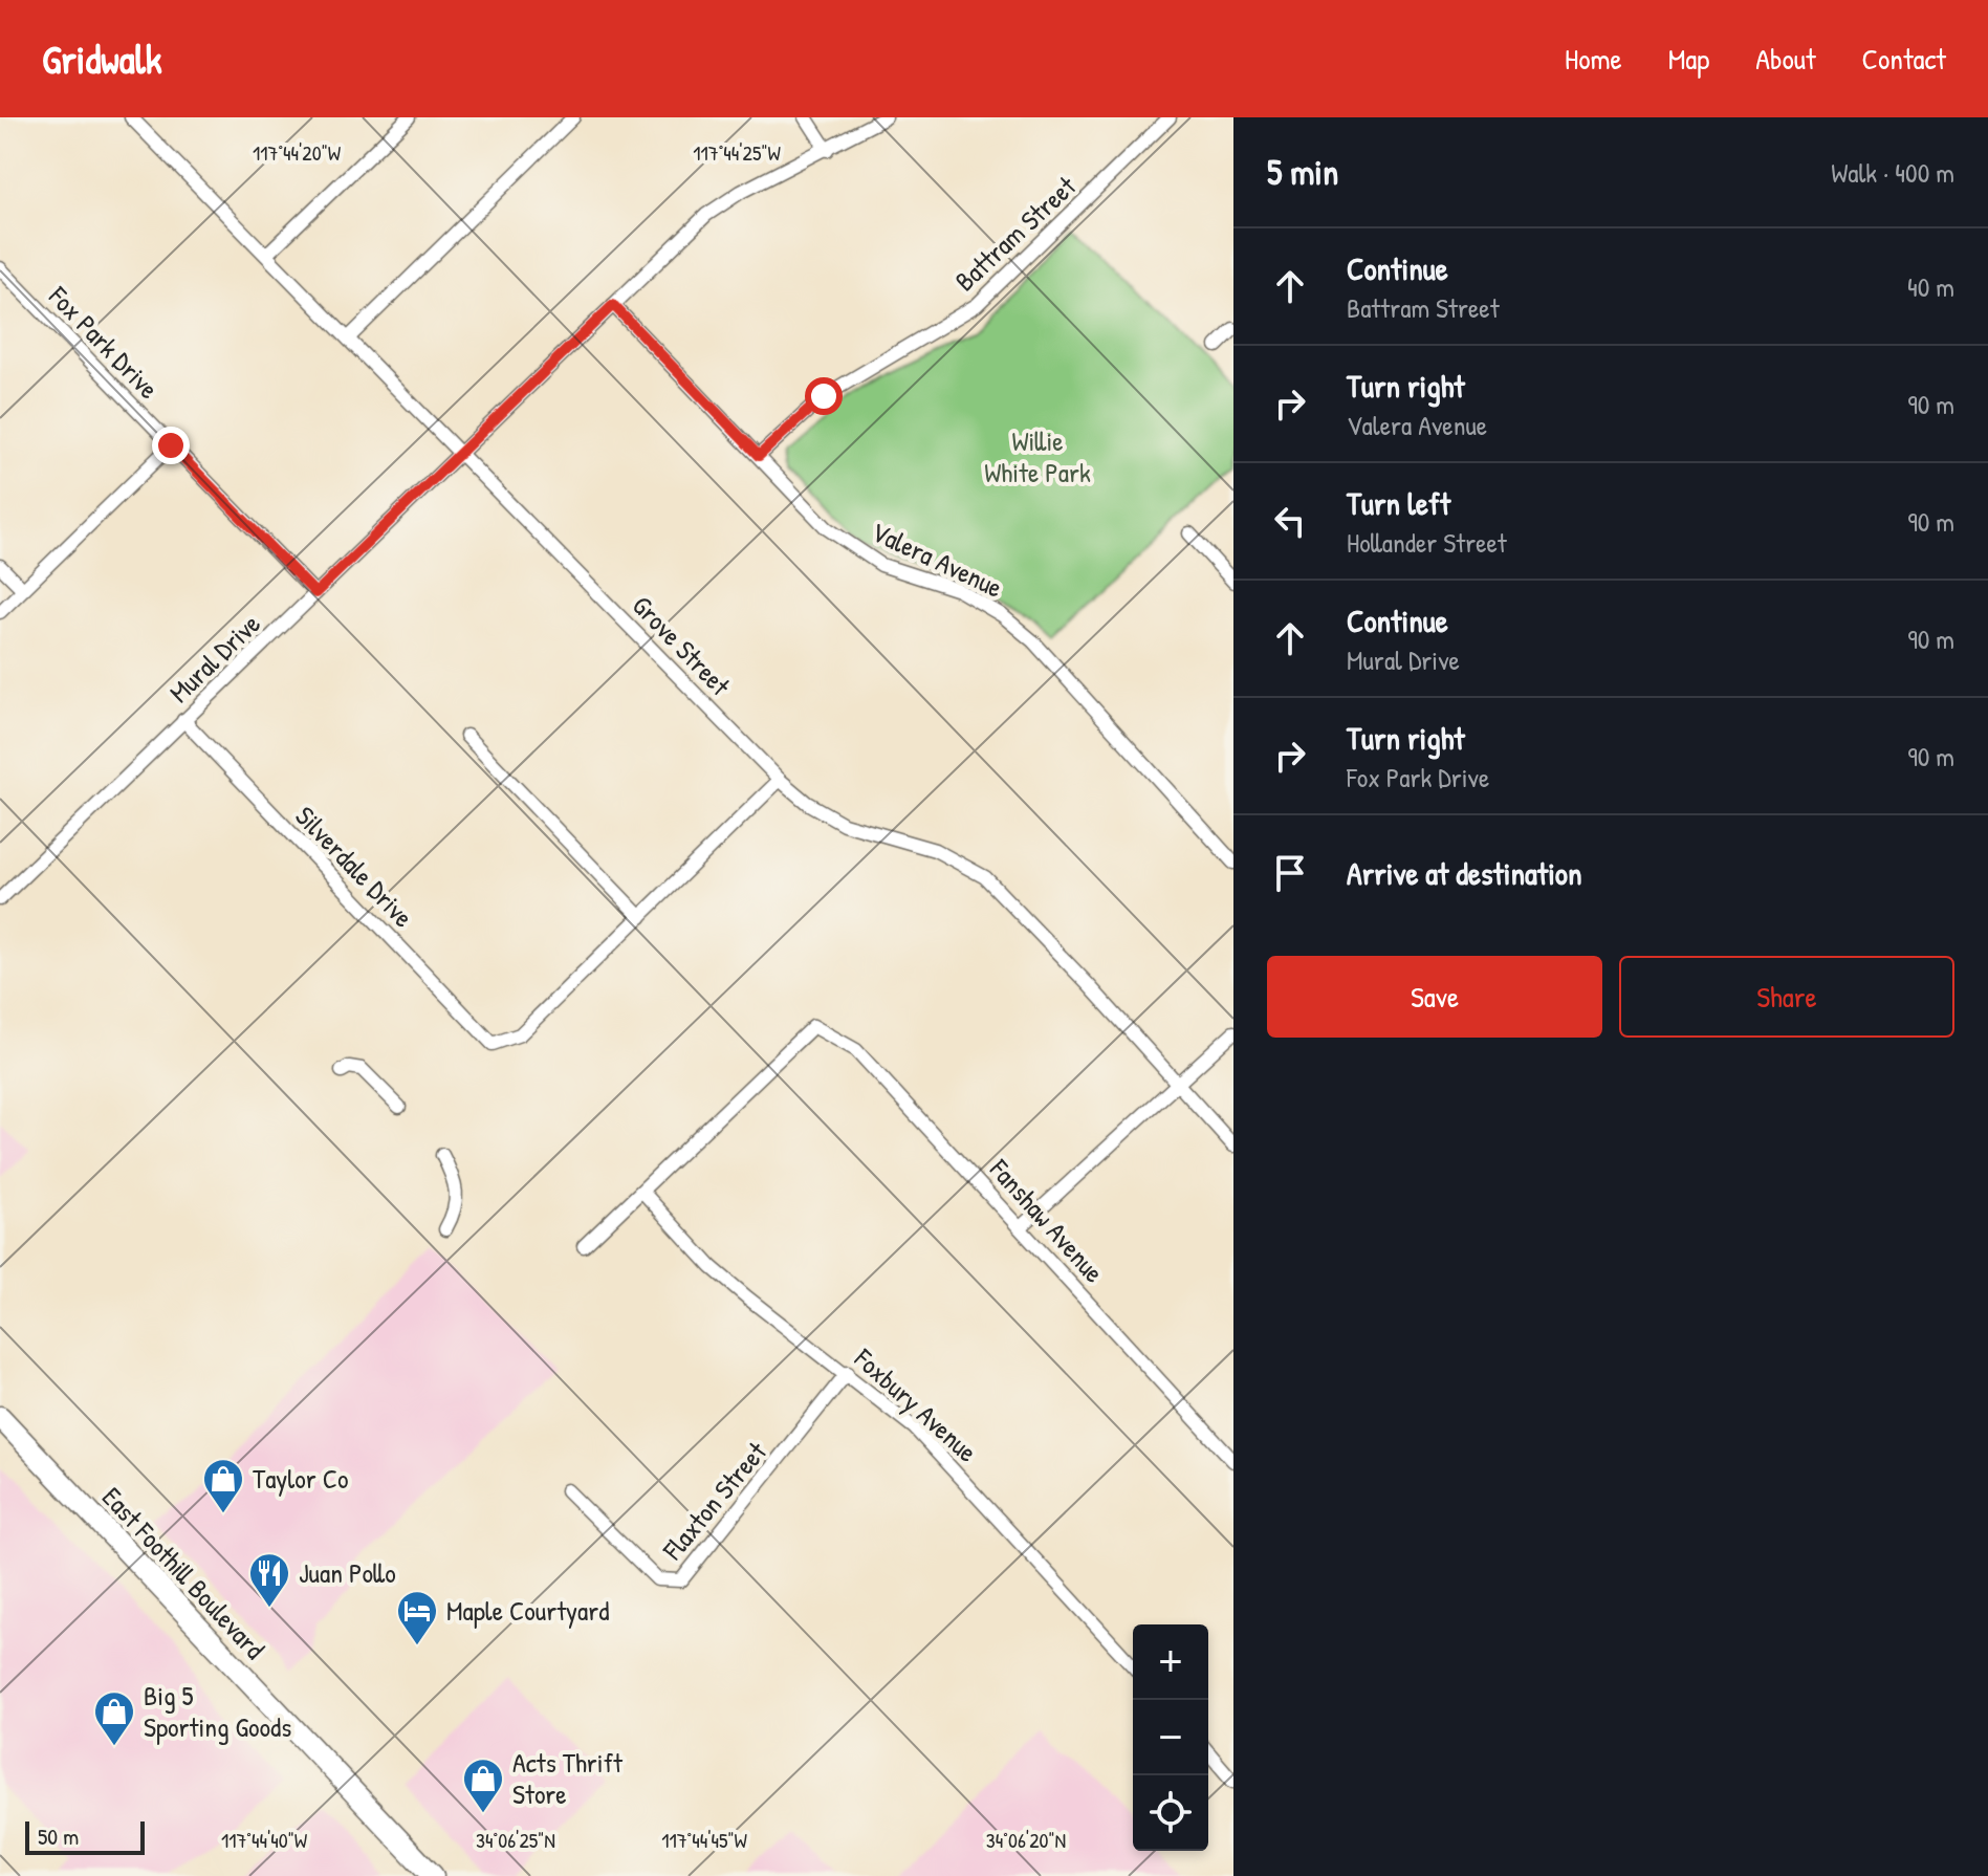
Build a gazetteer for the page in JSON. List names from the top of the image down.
{
  "streets": {
    "main road": ["East Foothill Boulevard"],
    "street": [
      "Battram Street",
      "Fox Park Drive",
      "Valera Avenue",
      "Grove Street",
      "Mural Drive",
      "Silverdale Drive",
      "Fanshaw Avenue",
      "Foxbury Avenue",
      "Flaxton Street"
    ]
  },
  "crossings": [
    ["Battram Street", "Valera Avenue"],
    ["Fox Park Drive", "Mural Drive"],
    ["Valera Avenue", "Mural Drive"],
    ["Grove Street", "Mural Drive"],
    ["Mural Drive", "Silverdale Drive"],
    ["Fanshaw Avenue", "Foxbury Avenue"],
    ["Foxbury Avenue", "Flaxton Street"]
  ],
  "parks": ["Willie White Park"],
  "places": {
    "shop": ["Taylor Co", "Big 5 Sporting Goods", "Acts Thrift Store"],
    "restaurant": ["Juan Pollo"],
    "hotel": ["Maple Courtyard"]
  },
  "scale_bar": "50 m",
  "page": {
    "header": "Gridwalk",
    "nav": [
      "Home",
      "Map",
      "About",
      "Contact"
    ],
    "heading": ["5 min", "Walk · 400 m"],
    "list": [
      ["Continue", "Battram Street", "40 m"],
      ["Turn right", "Valera Avenue", "90 m"],
      ["Turn left", "Hollander Street", "90 m"],
      ["Continue", "Mural Drive", "90 m"],
      ["Turn right", "Fox Park Drive", "90 m"],
      "Arrive at destination"
    ],
    "buttons": ["Save", "Share"],
    "map_buttons": ["+", "−"],
    "scale": "50 m"
  },
  "coordinates": [
    "117°44'20\"W",
    "117°44'25\"W",
    "34°06'25\"N",
    "34°06'20\"N",
    "117°44'40\"W",
    "117°44'45\"W"
  ]
}
